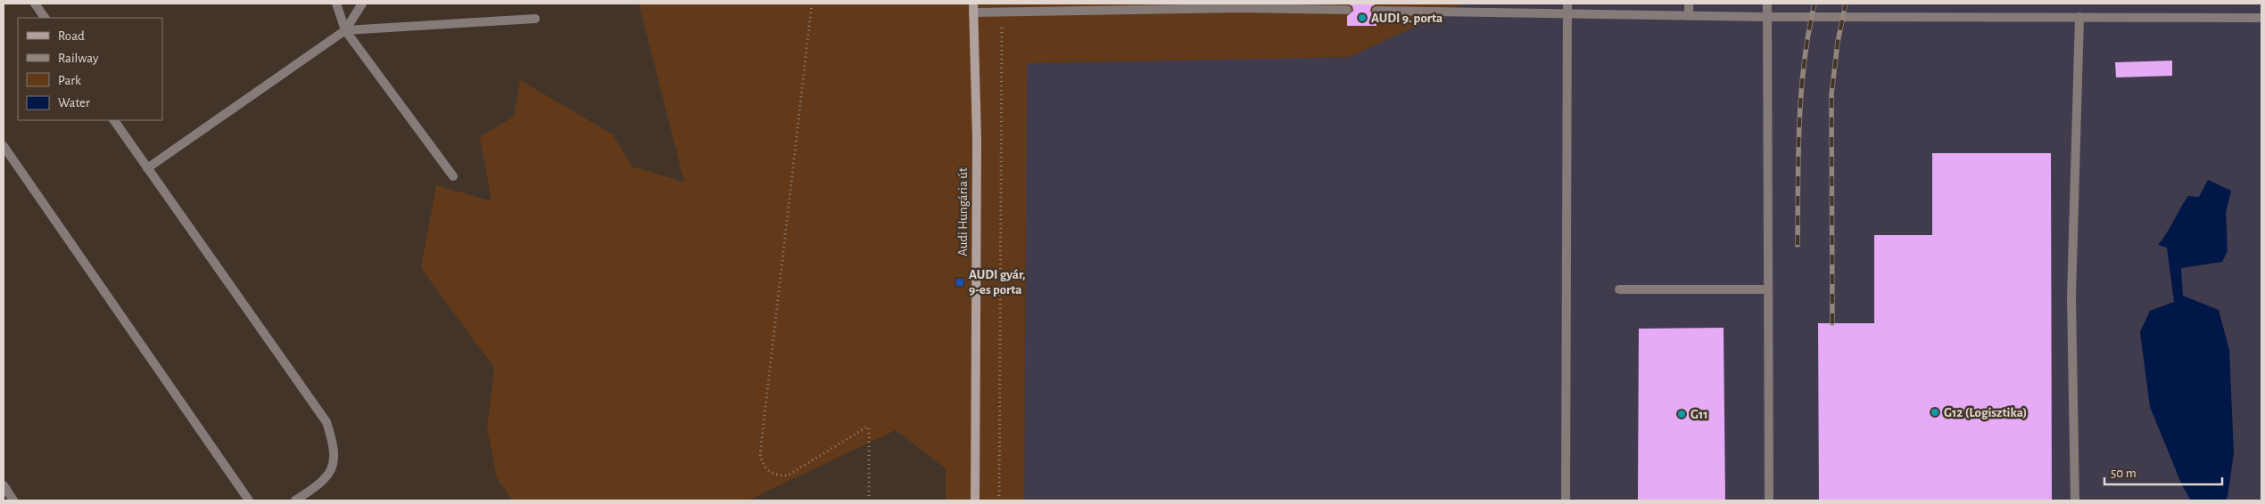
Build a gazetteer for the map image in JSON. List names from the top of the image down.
{
  "streets": {
    "street": ["Audi Hungária út"]
  },
  "places": {
    "other": ["AUDI 9. porta", "G12 (Logisztika)", "G11"],
    "transit": ["AUDI gyár, 9-es porta"]
  },
  "legend": [
    "Road",
    "Railway",
    "Park",
    "Water"
  ],
  "scale_bar": "50 m"
}
